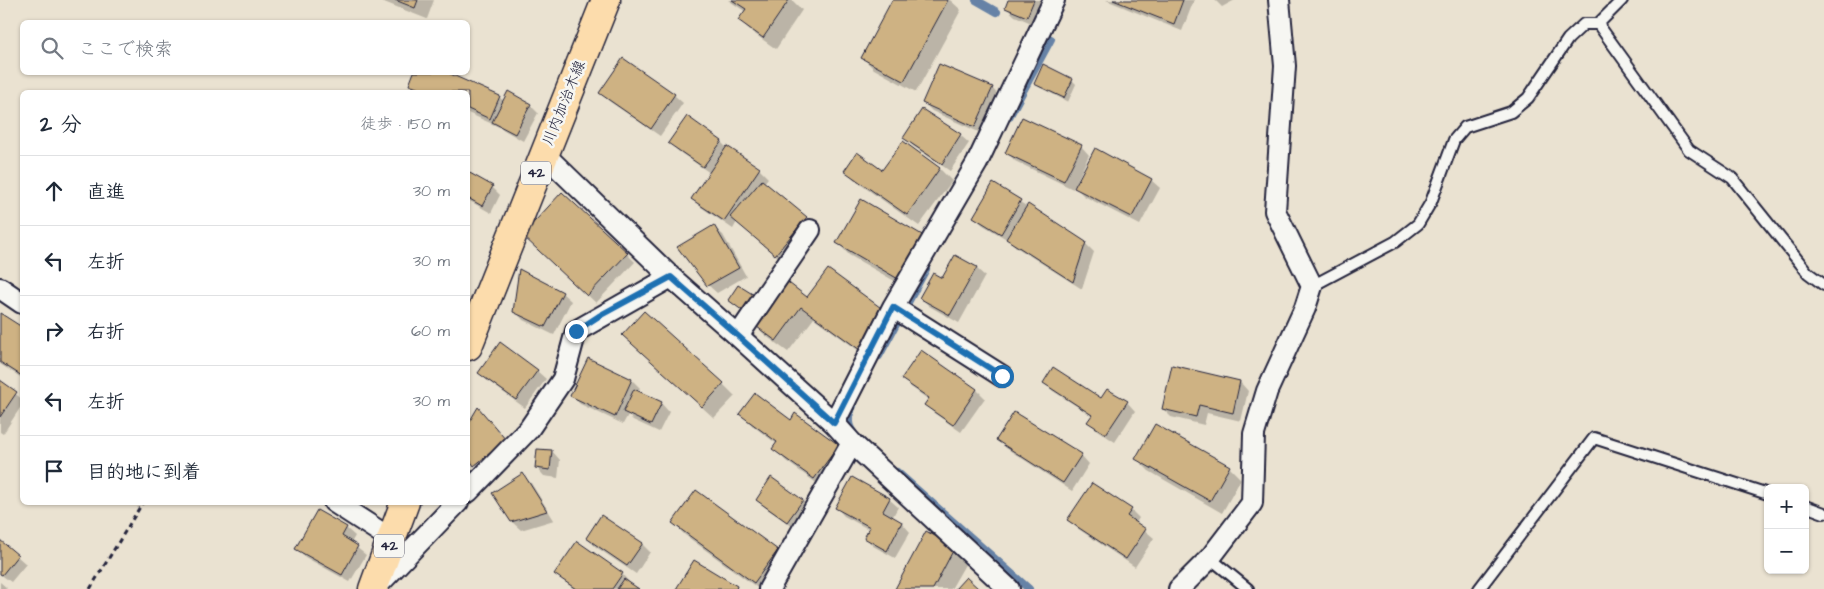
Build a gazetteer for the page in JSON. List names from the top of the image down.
{
  "streets": {
    "main road": ["川内加治木線", "42"]
  },
  "page": {
    "search": "ここで検索",
    "heading": ["2 分", "徒歩 · 150 m"],
    "list": [
      ["直進", "30 m"],
      ["左折", "30 m"],
      ["右折", "60 m"],
      ["左折", "30 m"],
      "目的地に到着"
    ],
    "map_buttons": ["+", "−"]
  }
}
